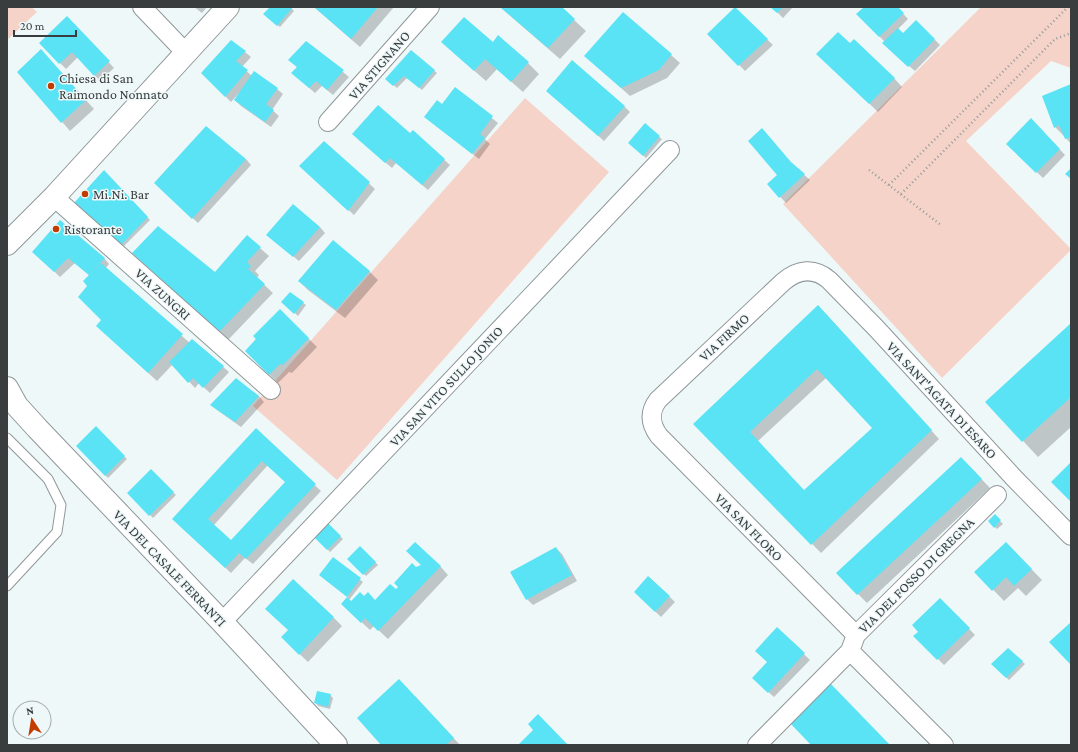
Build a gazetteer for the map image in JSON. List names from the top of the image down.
{
  "streets": {
    "street": [
      "VIA STIGNANO",
      "VIA ZUNGRI",
      "VIA FIRMO",
      "VIA SAN VITO SULLO JONIO",
      "VIA SANT'AGATA DI ESARO",
      "VIA SAN FLORO",
      "VIA DEL CASALE FERRANTI",
      "VIA DEL FOSSO DI GREGNA"
    ]
  },
  "crossings": [
    ["VIA FIRMO", "VIA SANT'AGATA DI ESARO"],
    ["VIA FIRMO", "VIA SAN FLORO"],
    ["VIA SAN VITO SULLO JONIO", "VIA DEL CASALE FERRANTI"],
    ["VIA SAN FLORO", "VIA DEL FOSSO DI GREGNA"]
  ],
  "places": ["Chiesa di San Raimondo Nonnato", "Mi.Ni. Bar", "Ristorante"],
  "scale_bar": "20 m",
  "north": "top"
}
